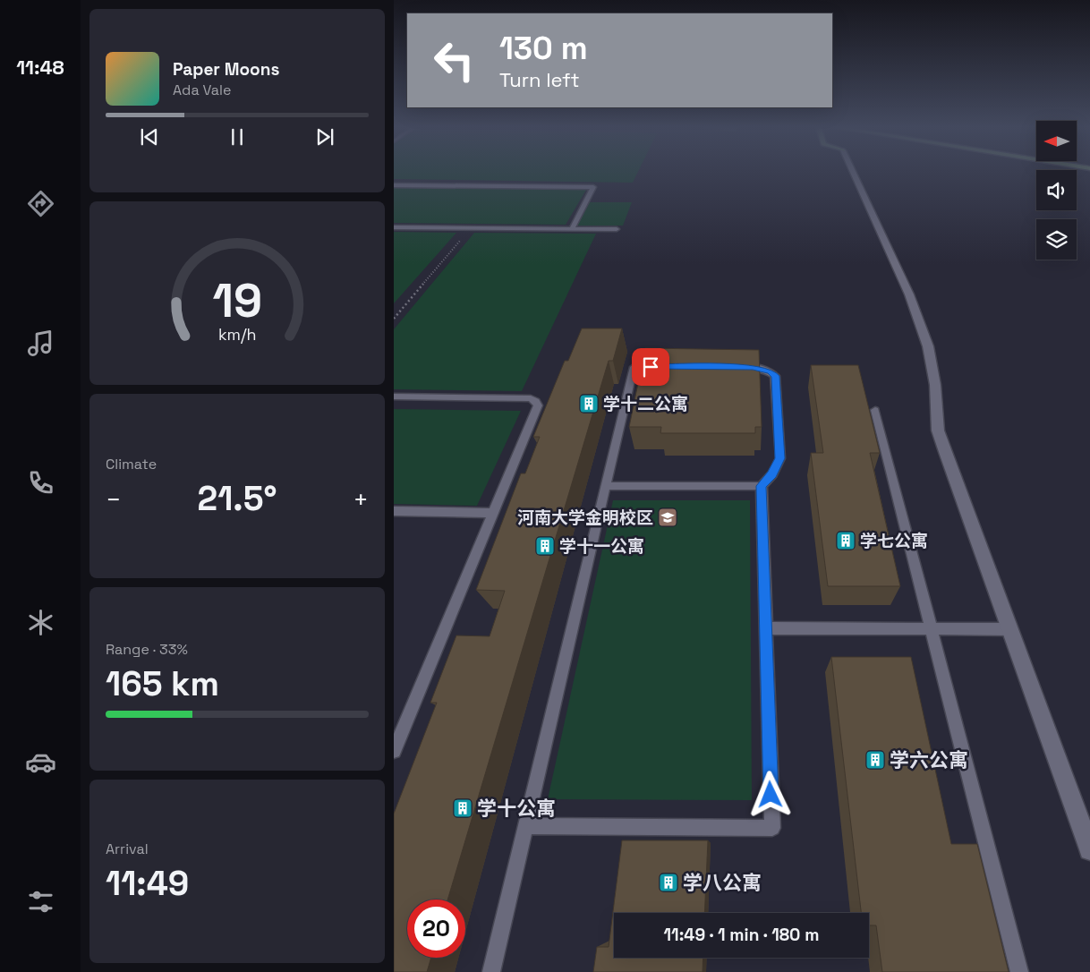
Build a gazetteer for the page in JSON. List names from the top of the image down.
{
  "places": {
    "building": [
      "学十二公寓",
      "学七公寓",
      "学十一公寓",
      "学六公寓",
      "学十公寓",
      "学八公寓"
    ],
    "school or university": ["河南大学金明校区"]
  },
  "north": "left",
  "page": {
    "tabs": "11:48",
    "turn": ["130 m", "Turn left"],
    "song": ["Paper Moons", "Ada Vale"],
    "tile": [
      "Climate",
      ["Range · 33%", "165 km"],
      ["Arrival", "11:49"]
    ],
    "heat": ["−", "21.5°", "+"],
    "limit": "20",
    "trip": "11:49 · 1 min · 180 m",
    "gauge": ["19", "km/h"]
  }
}
